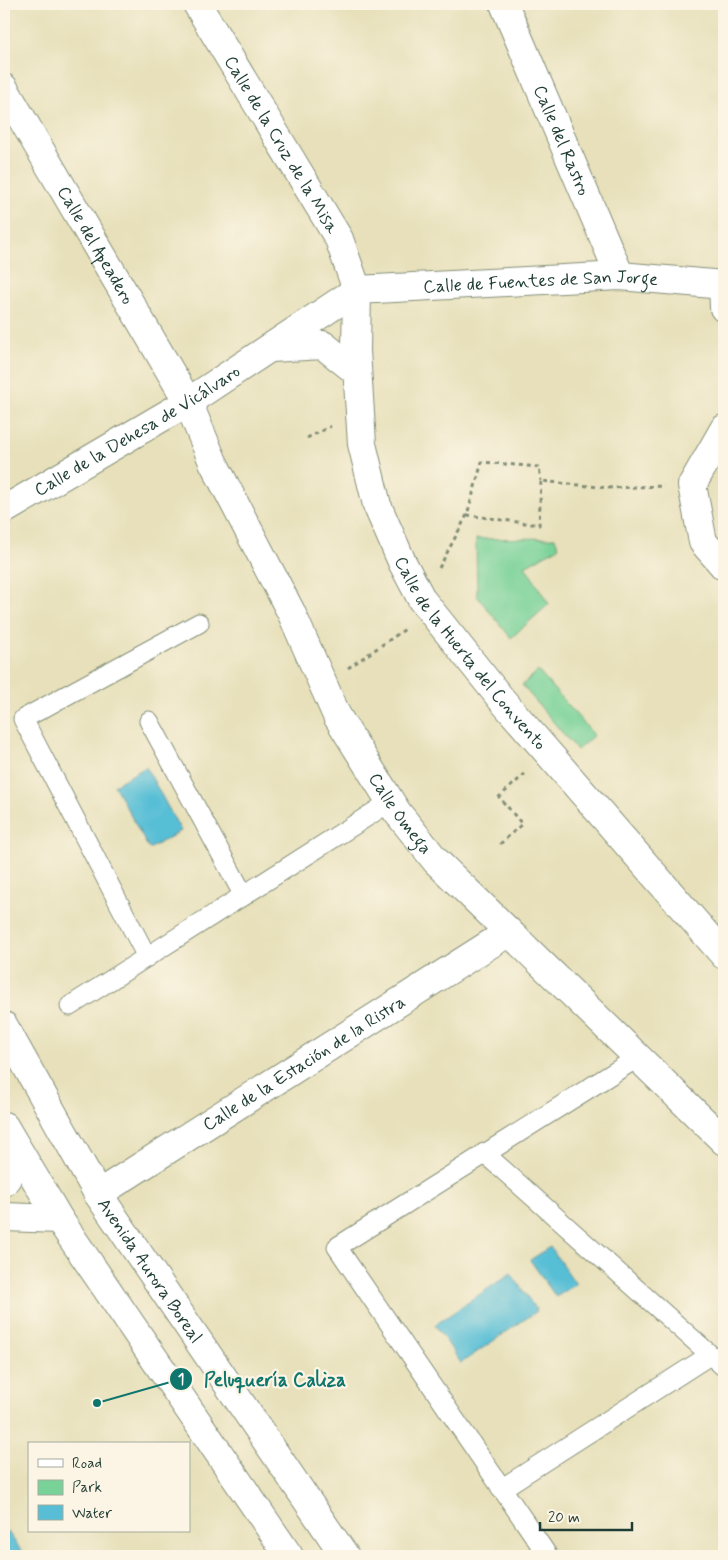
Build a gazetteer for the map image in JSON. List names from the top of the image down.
{
  "streets": {
    "street": [
      "Calle del Rastro",
      "Calle de la Cruz de la Misa",
      "Calle del Apeadero",
      "Calle de Fuentes de San Jorge",
      "Calle de la Dehesa de Vicálvaro",
      "Calle de la Huerta del Convento",
      "Calle Omega",
      "Calle de la Estación de la Ristra",
      "Avenida Aurora Boreal"
    ]
  },
  "crossings": [
    ["Calle del Rastro", "Calle de Fuentes de San Jorge"],
    ["Calle de la Cruz de la Misa", "Calle de Fuentes de San Jorge"],
    ["Calle de la Cruz de la Misa", "Calle de la Dehesa de Vicálvaro"],
    ["Calle de la Cruz de la Misa", "Calle de la Huerta del Convento"],
    ["Calle del Apeadero", "Calle de la Dehesa de Vicálvaro"],
    ["Calle del Apeadero", "Calle Omega"],
    ["Calle de Fuentes de San Jorge", "Calle de la Dehesa de Vicálvaro"],
    ["Calle de Fuentes de San Jorge", "Calle de la Huerta del Convento"],
    ["Calle de la Dehesa de Vicálvaro", "Calle de la Huerta del Convento"],
    ["Calle de la Dehesa de Vicálvaro", "Calle Omega"],
    ["Calle Omega", "Calle de la Estación de la Ristra"],
    ["Calle de la Estación de la Ristra", "Avenida Aurora Boreal"]
  ],
  "places": ["Peluquería Caliza"],
  "legend": ["Road", "Park", "Water"],
  "scale_bar": "20 m"
}
